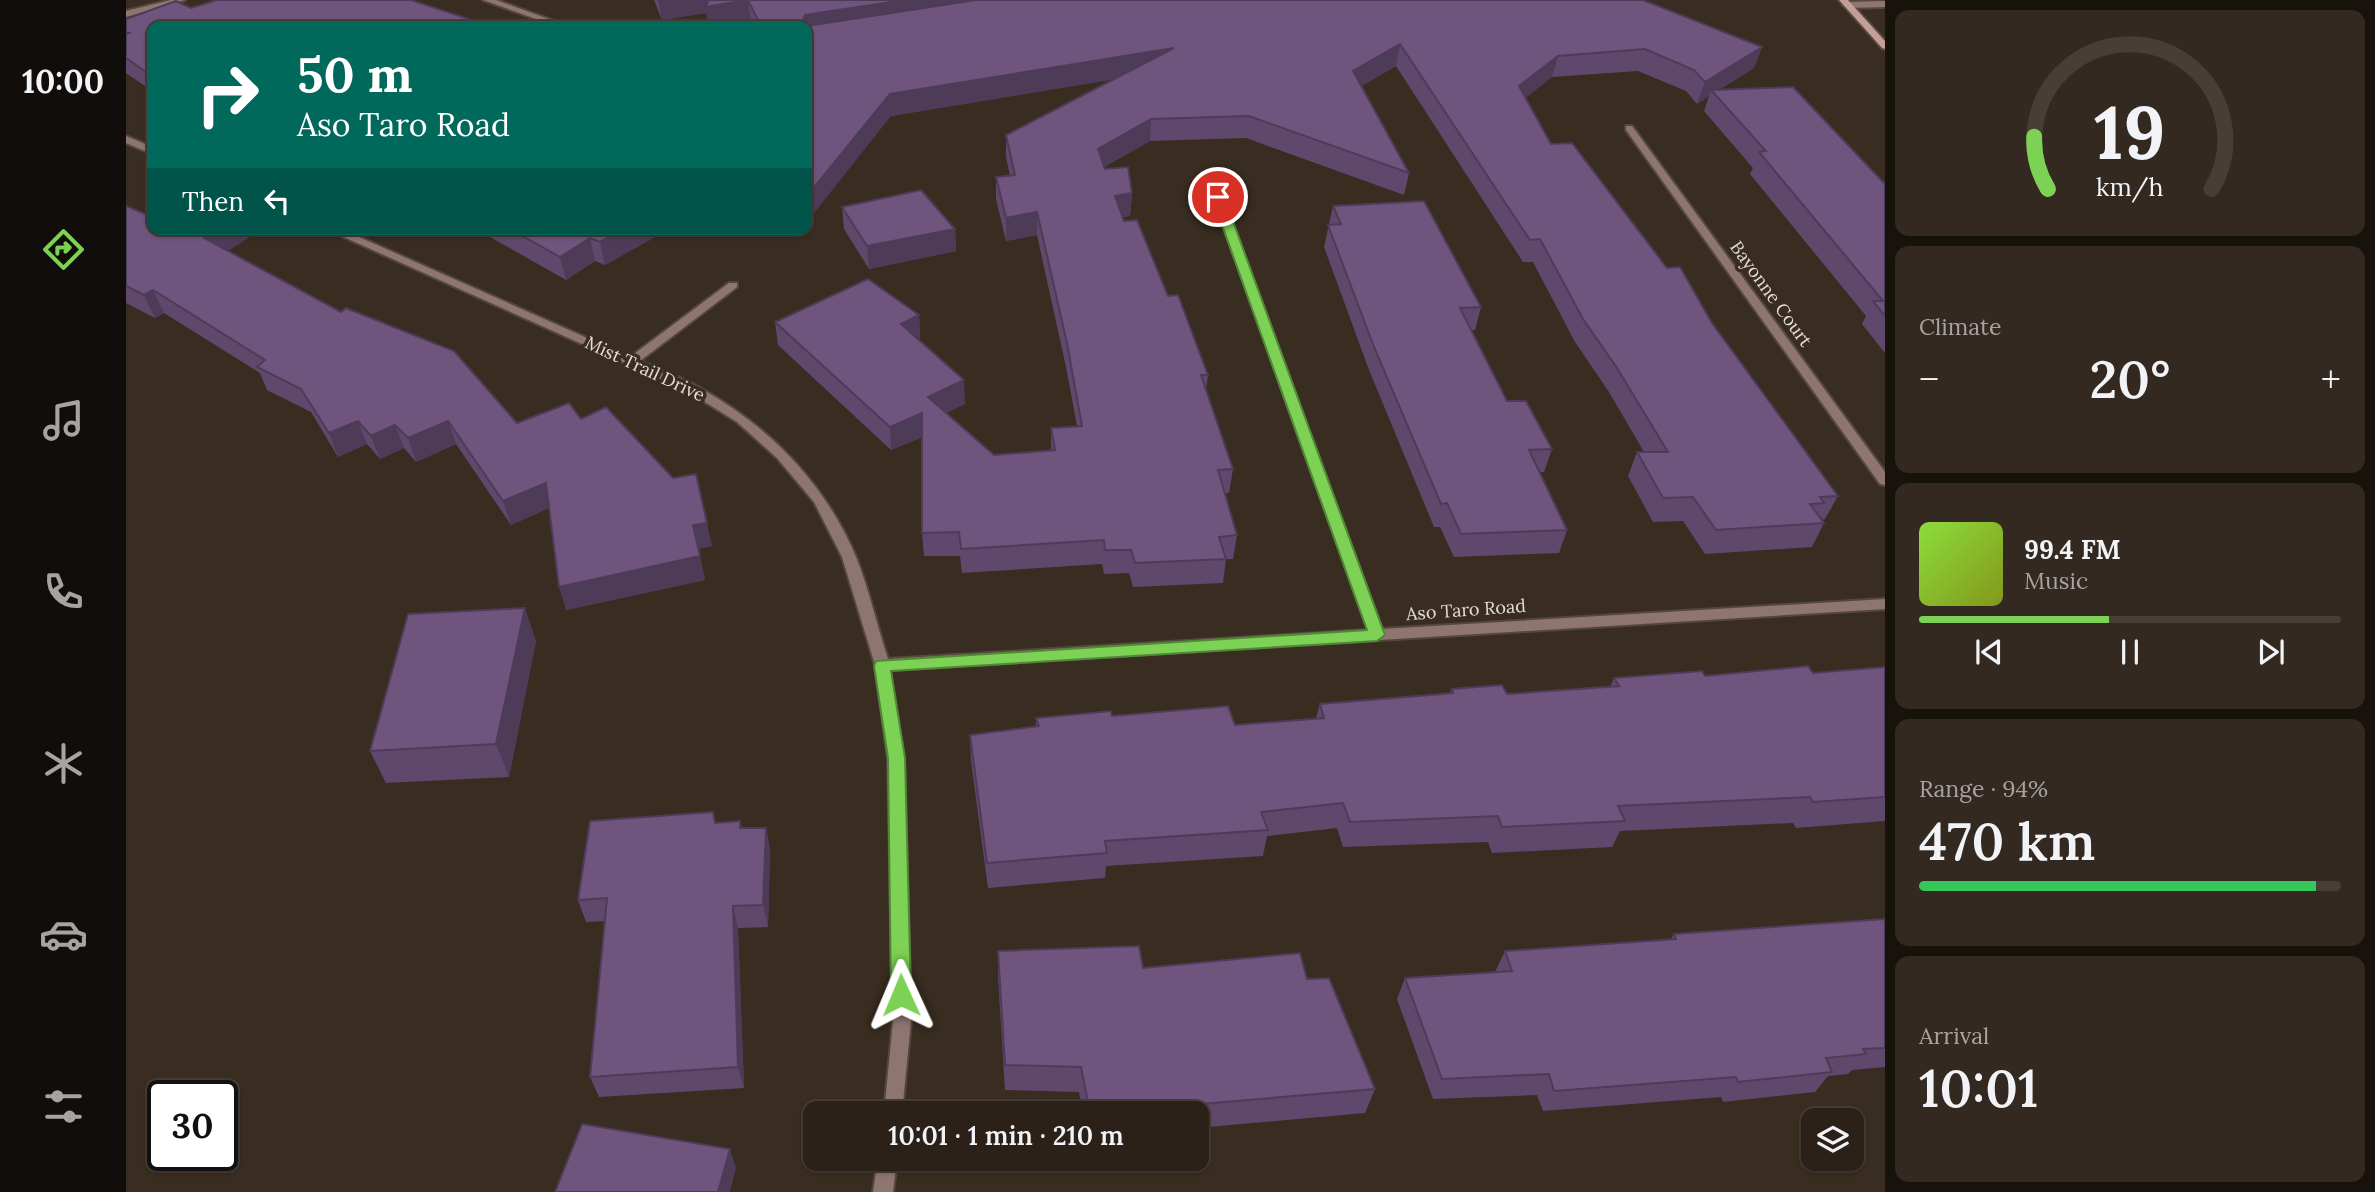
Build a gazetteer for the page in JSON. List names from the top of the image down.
{
  "streets": {
    "street": ["Bayonne Court", "Mist Trail Drive", "Aso Taro Road"]
  },
  "crossings": [
    ["Mist Trail Drive", "Aso Taro Road"]
  ],
  "page": {
    "tabs": "10:00",
    "turn": ["50 m", "Aso Taro Road"],
    "then": "Then",
    "tile": [
      "Climate",
      ["Range · 94%", "470 km"],
      ["Arrival", "10:01"]
    ],
    "heat": ["−", "20°", "+"],
    "song": ["99.4 FM", "Music"],
    "limit": "30",
    "trip": "10:01 · 1 min · 210 m",
    "gauge": ["19", "km/h"]
  }
}
